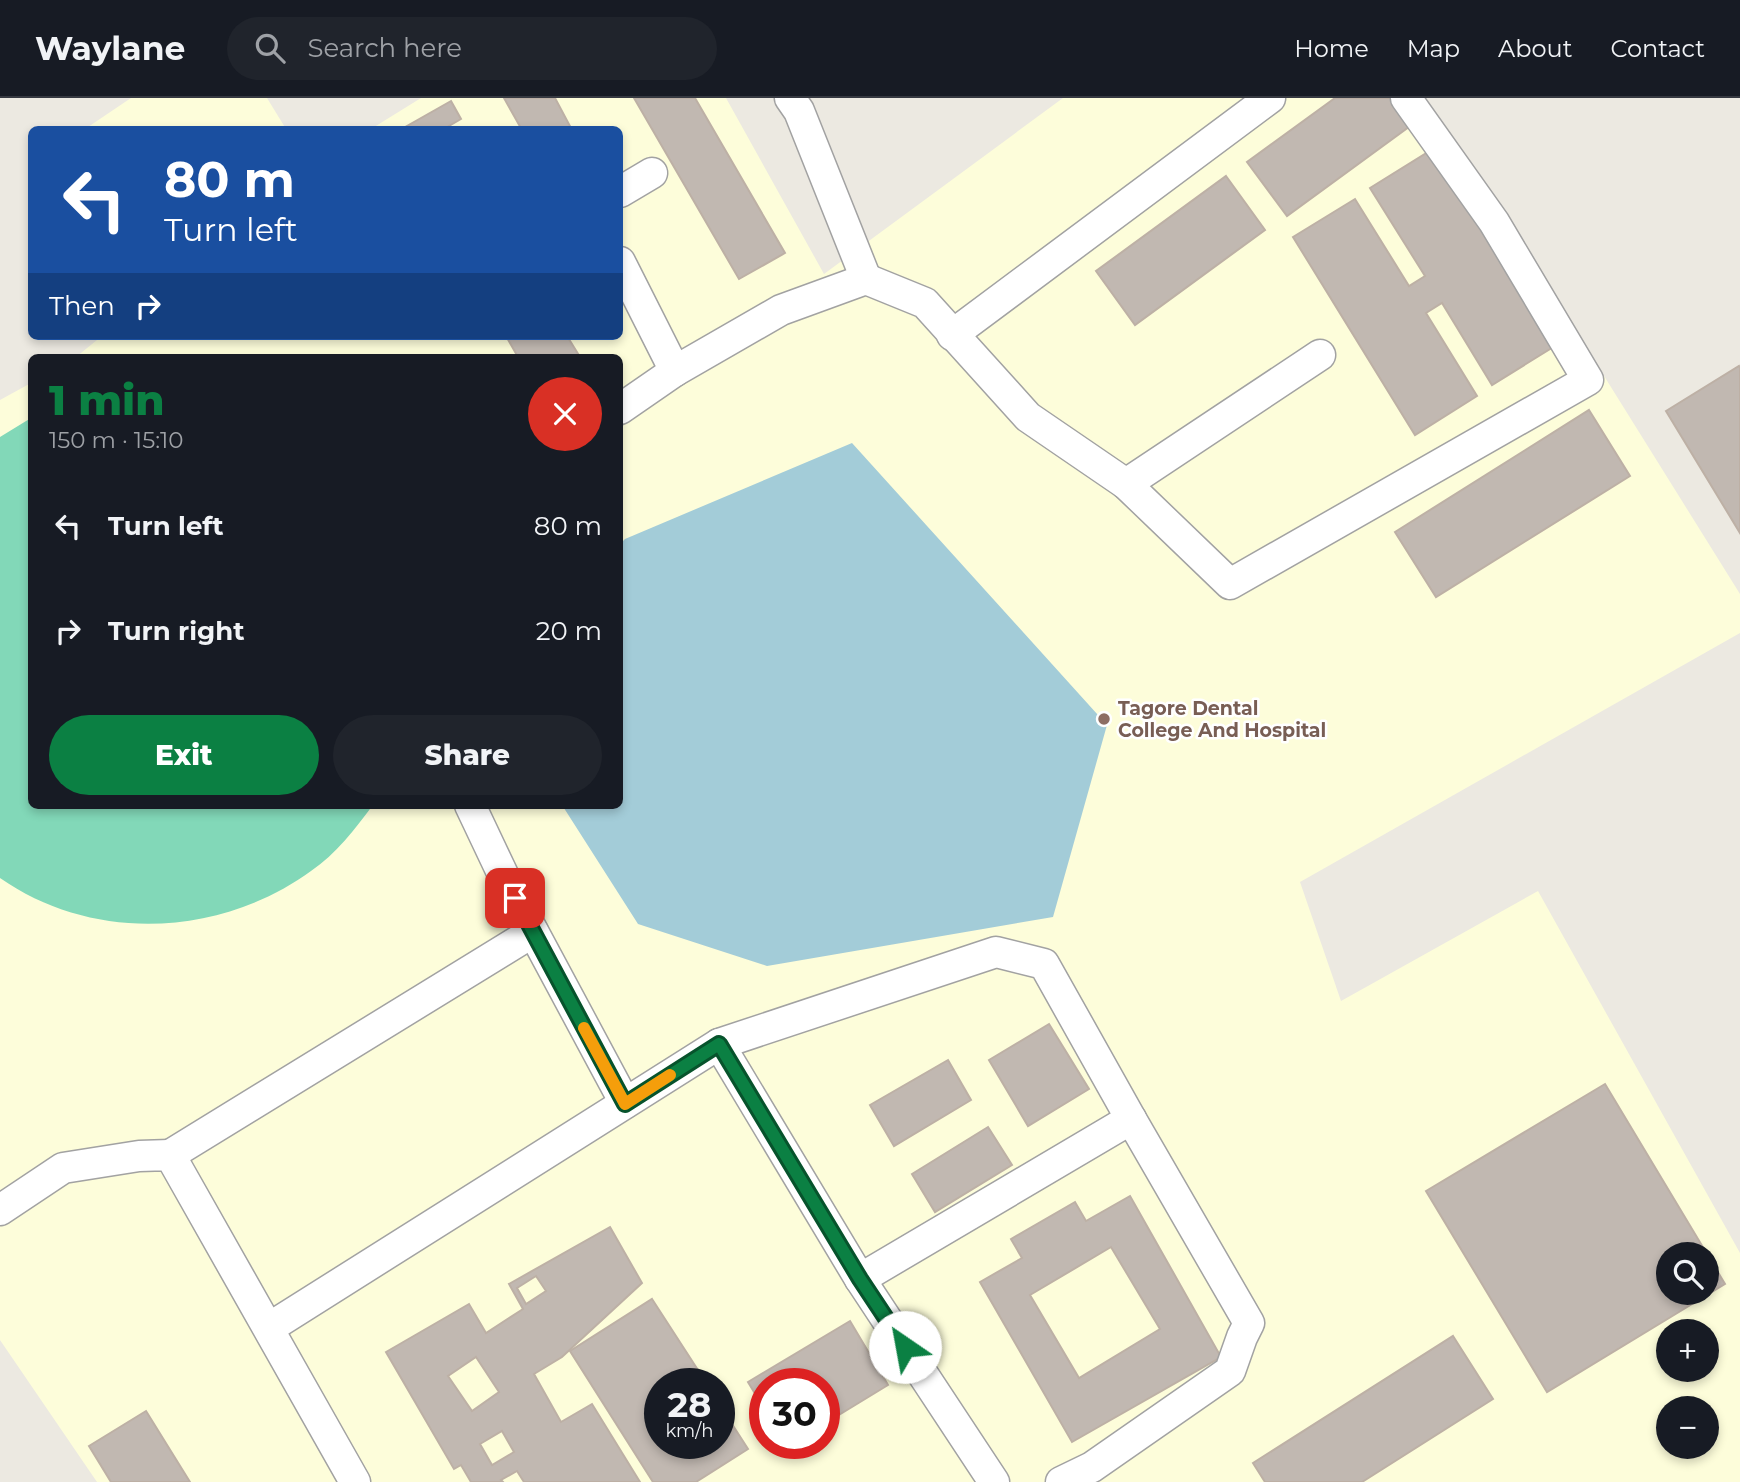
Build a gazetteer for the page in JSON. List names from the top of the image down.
{
  "places": ["Tagore Dental College And Hospital"],
  "page": {
    "header": "Waylane",
    "search": "Search here",
    "nav": [
      "Home",
      "Map",
      "About",
      "Contact"
    ],
    "turn": ["80 m", "Turn left"],
    "then": "Then",
    "heading": ["1 min", "150 m · 15:10"],
    "list": [
      {
        "name": "Turn left",
        "value": "80 m"
      },
      {
        "name": "Turn right",
        "value": "20 m"
      }
    ],
    "buttons": ["Exit", "Share"],
    "map_buttons": ["+", "−"],
    "speed": "28 km/h",
    "limit": "30"
  }
}
